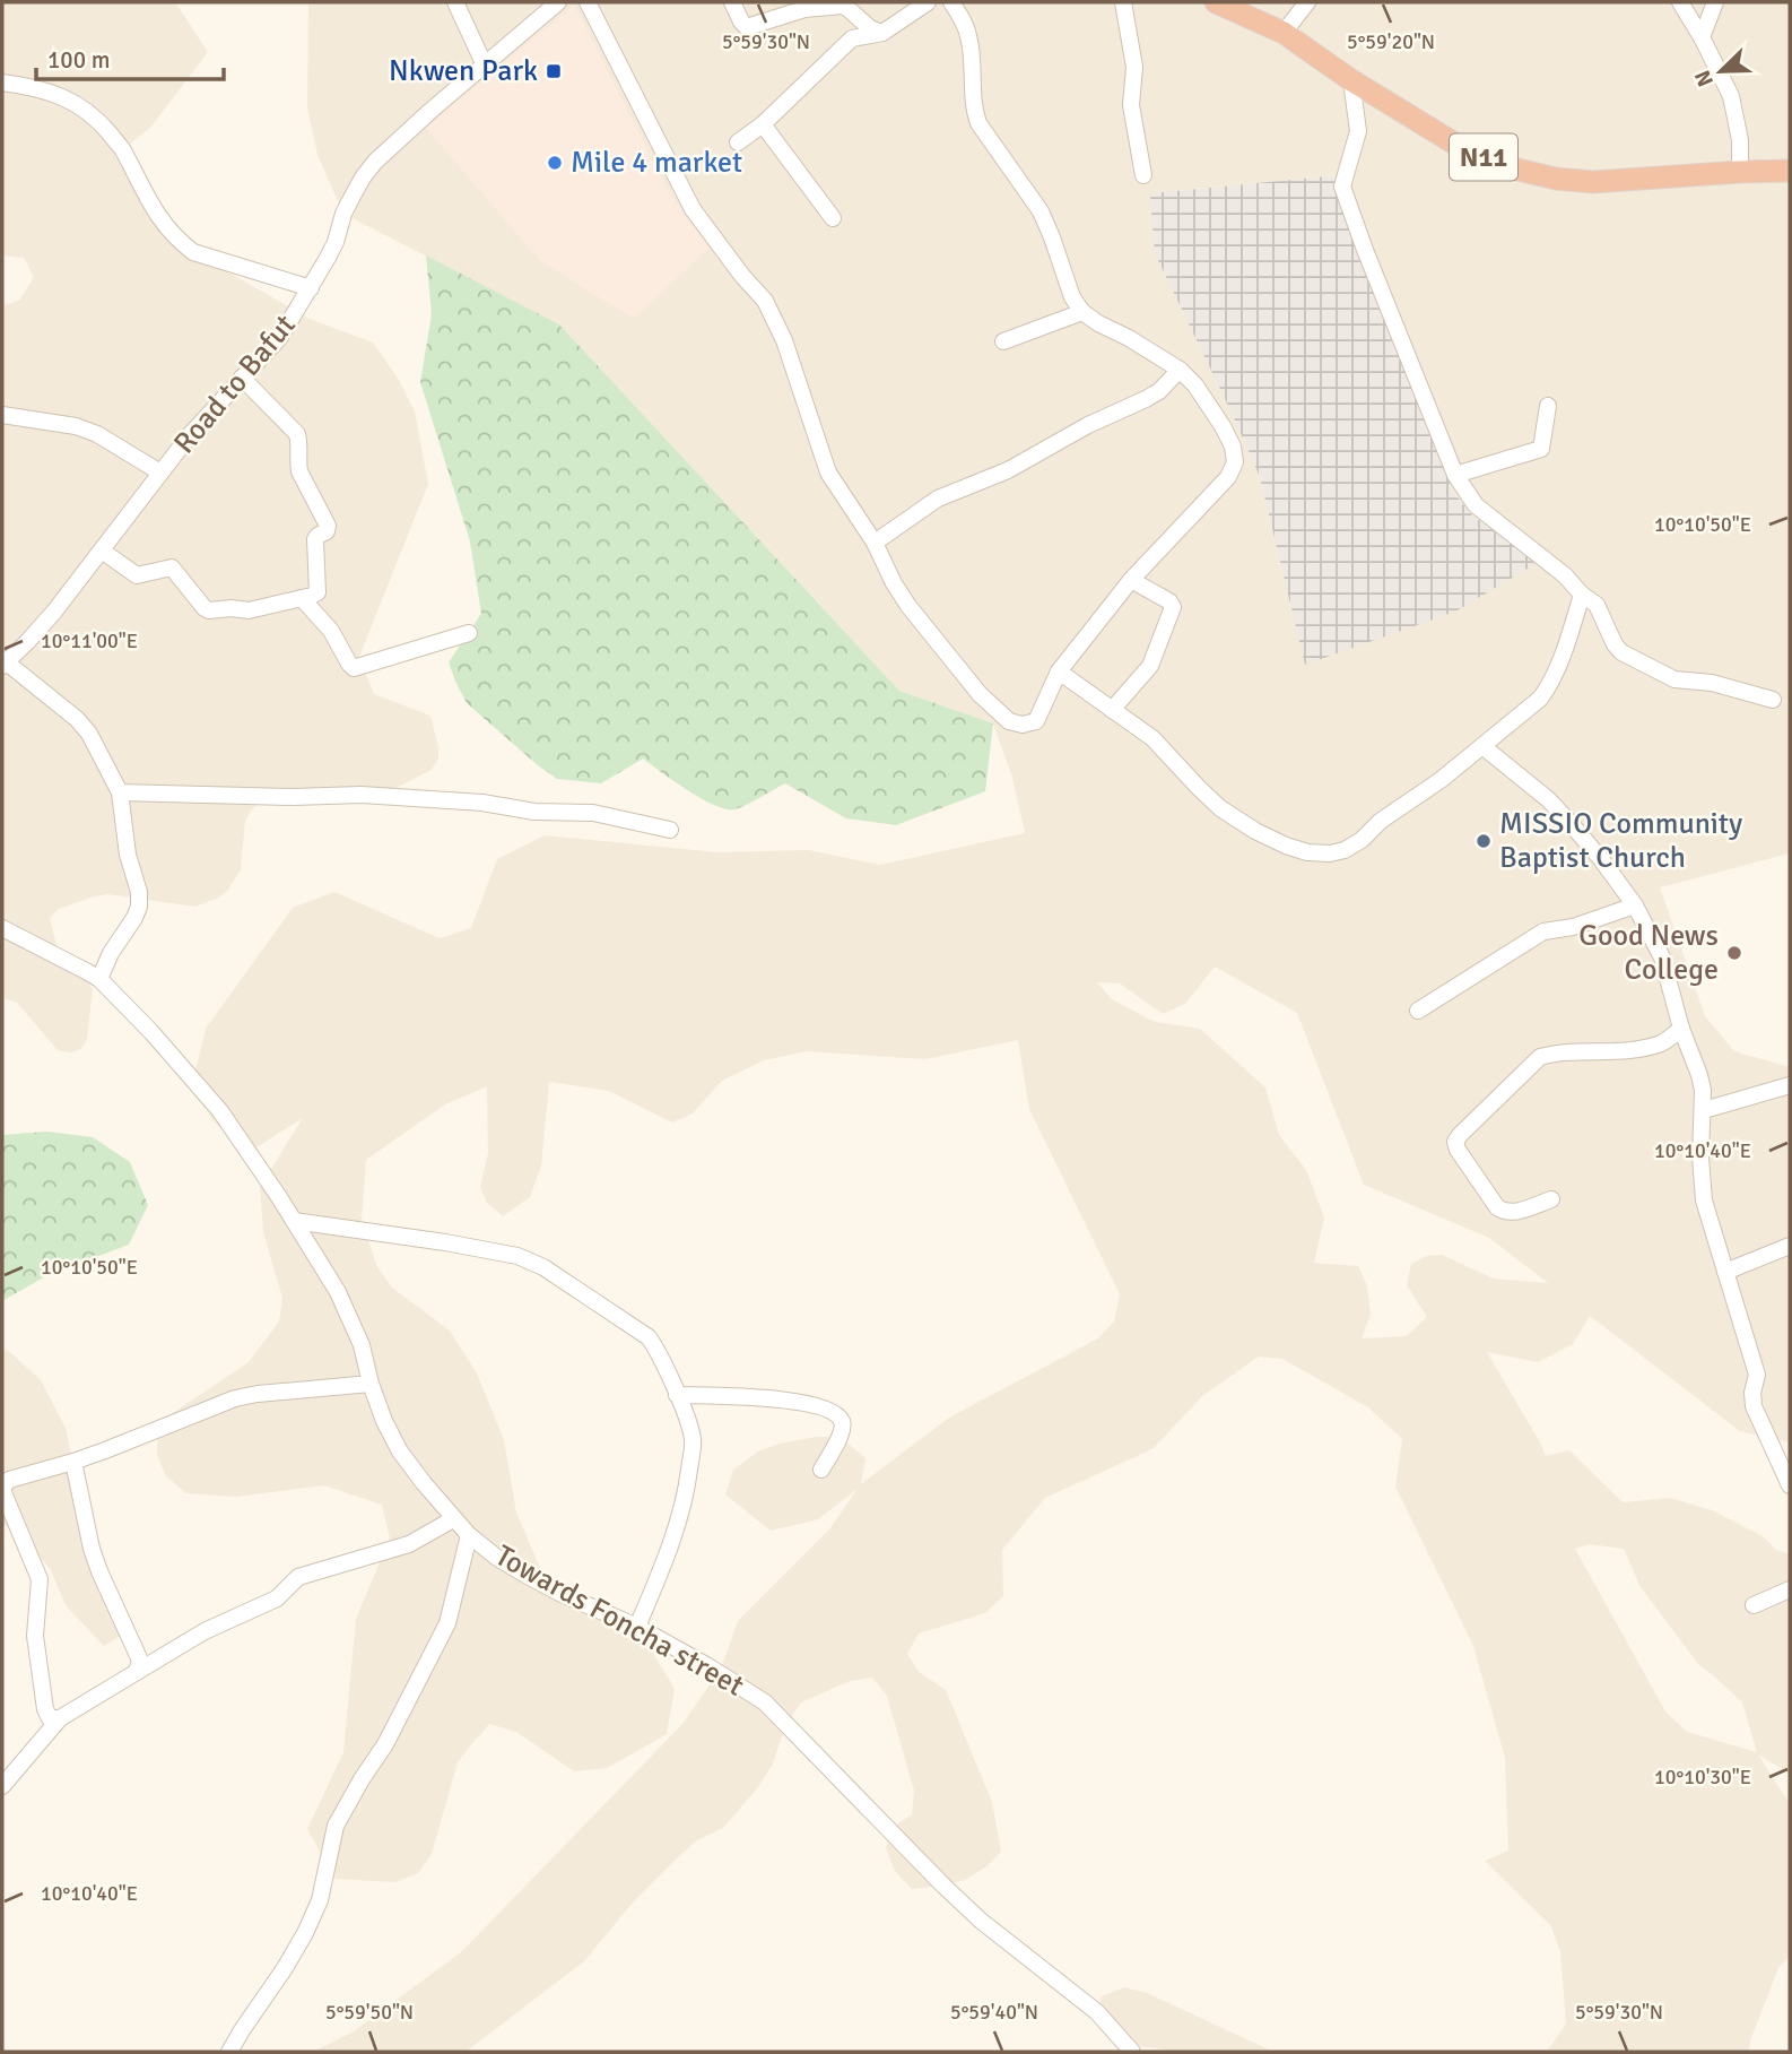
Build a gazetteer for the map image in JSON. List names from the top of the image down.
{
  "streets": {
    "highway": ["N11"],
    "street": ["Road to Bafut", "Towards Foncha street"]
  },
  "places": {
    "transit": ["Nkwen Park"],
    "other": ["Mile 4 market", "MISSIO Community Baptist Church", "Good News College"]
  },
  "scale_bar": "100 m",
  "north": "bottom left",
  "coordinates": [
    "5°59'30\"N",
    "5°59'20\"N",
    "10°10'50\"E",
    "10°11'00\"E",
    "10°10'40\"E",
    "10°10'30\"E",
    "5°59'50\"N",
    "5°59'40\"N"
  ]
}
